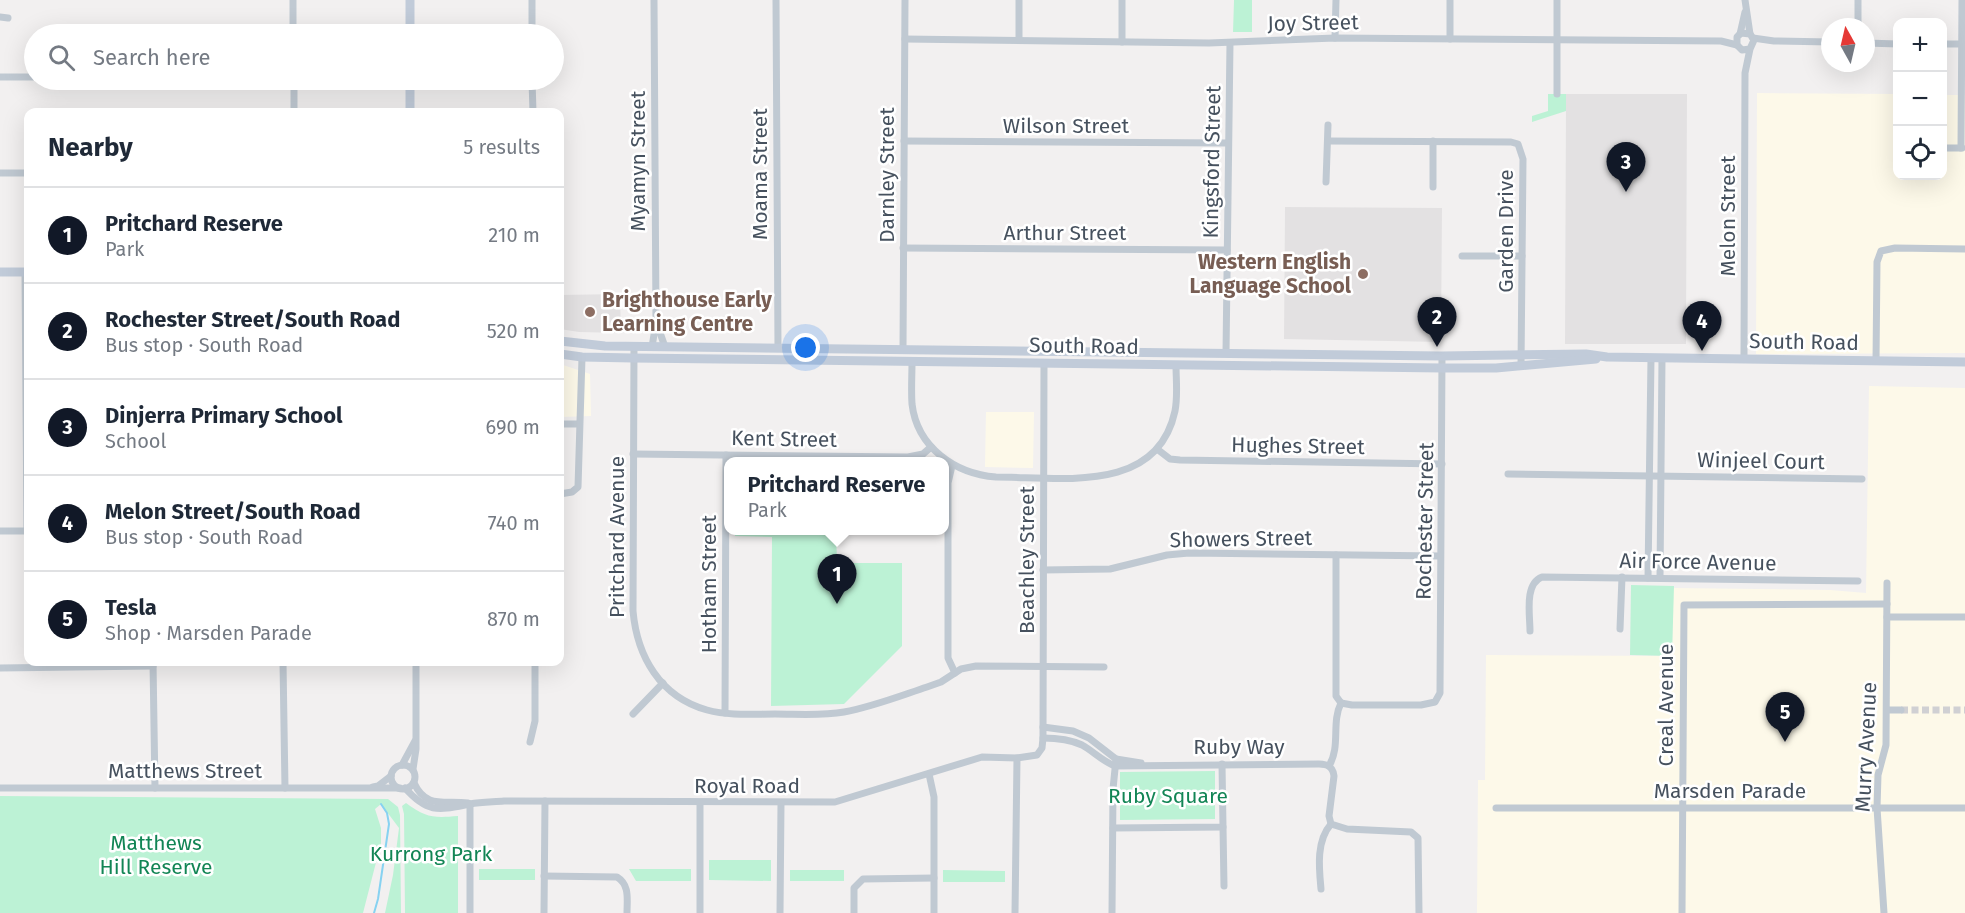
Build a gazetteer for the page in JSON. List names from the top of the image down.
{
  "streets": {
    "street": [
      "Joy Street",
      "Wilson Street",
      "Myamyn Street",
      "Kingsford Street",
      "Moama Street",
      "Darnley Street",
      "Melon Street",
      "Garden Drive",
      "Arthur Street",
      "South Road",
      "Kent Street",
      "Hughes Street",
      "Winjeel Court",
      "Rochester Street",
      "Pritchard Avenue",
      "Showers Street",
      "Beachley Street",
      "Air Force Avenue",
      "Hotham Street",
      "Creal Avenue",
      "Ruby Way",
      "Murry Avenue",
      "Matthews Street",
      "Royal Road",
      "Marsden Parade"
    ]
  },
  "crossings": [
    ["Joy Street", "Kingsford Street"],
    ["Joy Street", "Darnley Street"],
    ["Joy Street", "Melon Street"],
    ["Wilson Street", "Kingsford Street"],
    ["Wilson Street", "Darnley Street"],
    ["Myamyn Street", "South Road"],
    ["Kingsford Street", "Arthur Street"],
    ["Kingsford Street", "South Road"],
    ["Moama Street", "South Road"],
    ["Darnley Street", "Arthur Street"],
    ["Darnley Street", "South Road"],
    ["Melon Street", "South Road"],
    ["Garden Drive", "South Road"],
    ["South Road", "Rochester Street"],
    ["South Road", "Pritchard Avenue"],
    ["South Road", "Beachley Street"],
    ["Kent Street", "Pritchard Avenue"],
    ["Hughes Street", "Rochester Street"],
    ["Rochester Street", "Showers Street"],
    ["Pritchard Avenue", "Beachley Street"],
    ["Pritchard Avenue", "Hotham Street"],
    ["Showers Street", "Beachley Street"],
    ["Beachley Street", "Royal Road"],
    ["Creal Avenue", "Murry Avenue"],
    ["Creal Avenue", "Marsden Parade"],
    ["Murry Avenue", "Marsden Parade"],
    ["Matthews Street", "Royal Road"]
  ],
  "parks": ["Ruby Square", "Matthews Hill Reserve", "Kurrong Park"],
  "places": ["Western English Language School", "Brighthouse Early Learning Centre"],
  "north": "top",
  "page": {
    "map_buttons": ["+", "−"],
    "search": "Search here",
    "heading": ["Nearby", "5 results"],
    "pins": [
      "3",
      "2",
      "4",
      "1",
      "5"
    ],
    "list": [
      {
        "mark": "1",
        "name": "Pritchard Reserve",
        "note": "Park",
        "value": "210 m"
      },
      {
        "mark": "2",
        "name": "Rochester Street/South Road",
        "note": "Bus stop · South Road",
        "value": "520 m"
      },
      {
        "mark": "3",
        "name": "Dinjerra Primary School",
        "note": "School",
        "value": "690 m"
      },
      {
        "mark": "4",
        "name": "Melon Street/South Road",
        "note": "Bus stop · South Road",
        "value": "740 m"
      },
      {
        "mark": "5",
        "name": "Tesla",
        "note": "Shop · Marsden Parade",
        "value": "870 m"
      }
    ],
    "popup": ["Pritchard Reserve", "Park"]
  }
}
